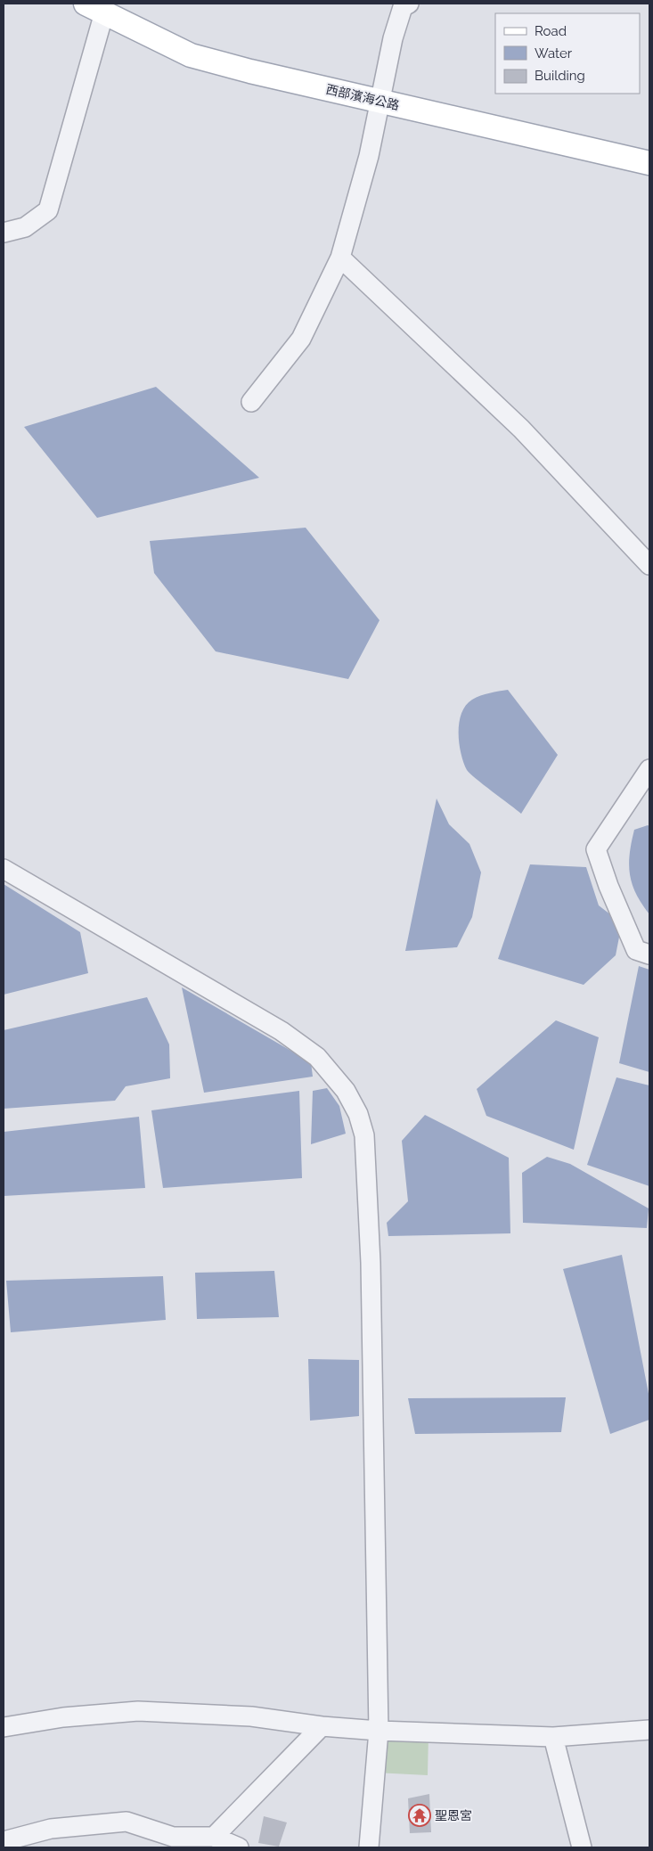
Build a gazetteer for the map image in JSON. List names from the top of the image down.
{
  "streets": {
    "main road": ["西部濱海公路"]
  },
  "places": {
    "temple": ["聖恩宮"]
  },
  "legend": ["Road", "Water", "Building"]
}
